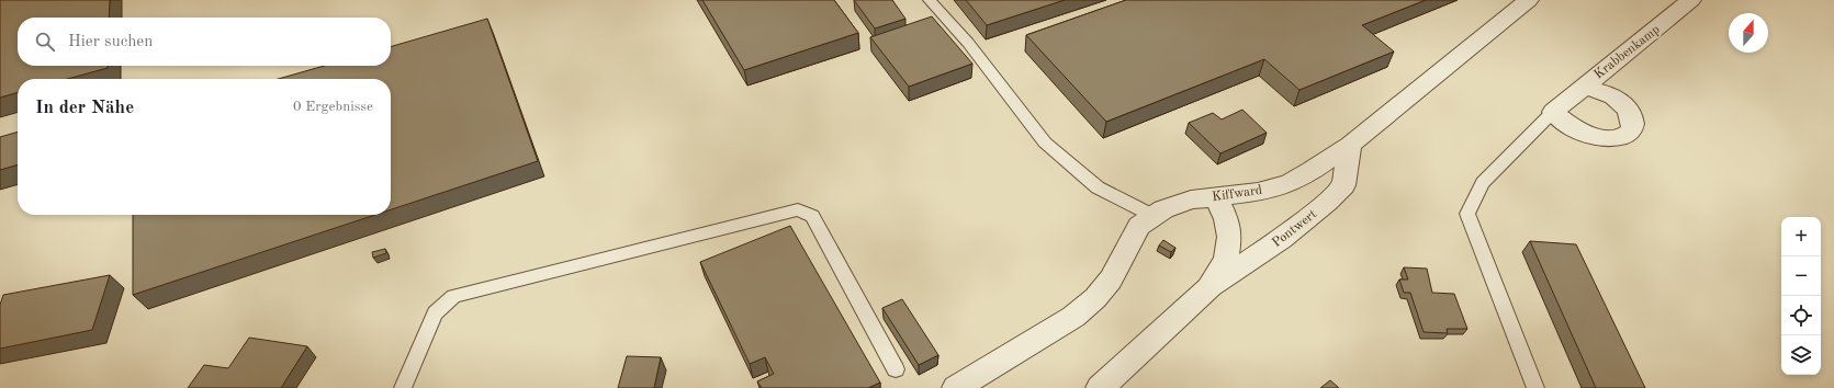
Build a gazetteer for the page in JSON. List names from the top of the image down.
{
  "streets": {
    "street": ["Krabbenkamp", "Kiffward", "Pontwert"]
  },
  "crossings": [
    ["Kiffward", "Pontwert"]
  ],
  "north": "top",
  "page": {
    "search": "Hier suchen",
    "heading": ["In der Nähe", "0 Ergebnisse"],
    "map_buttons": ["+", "−"]
  }
}
